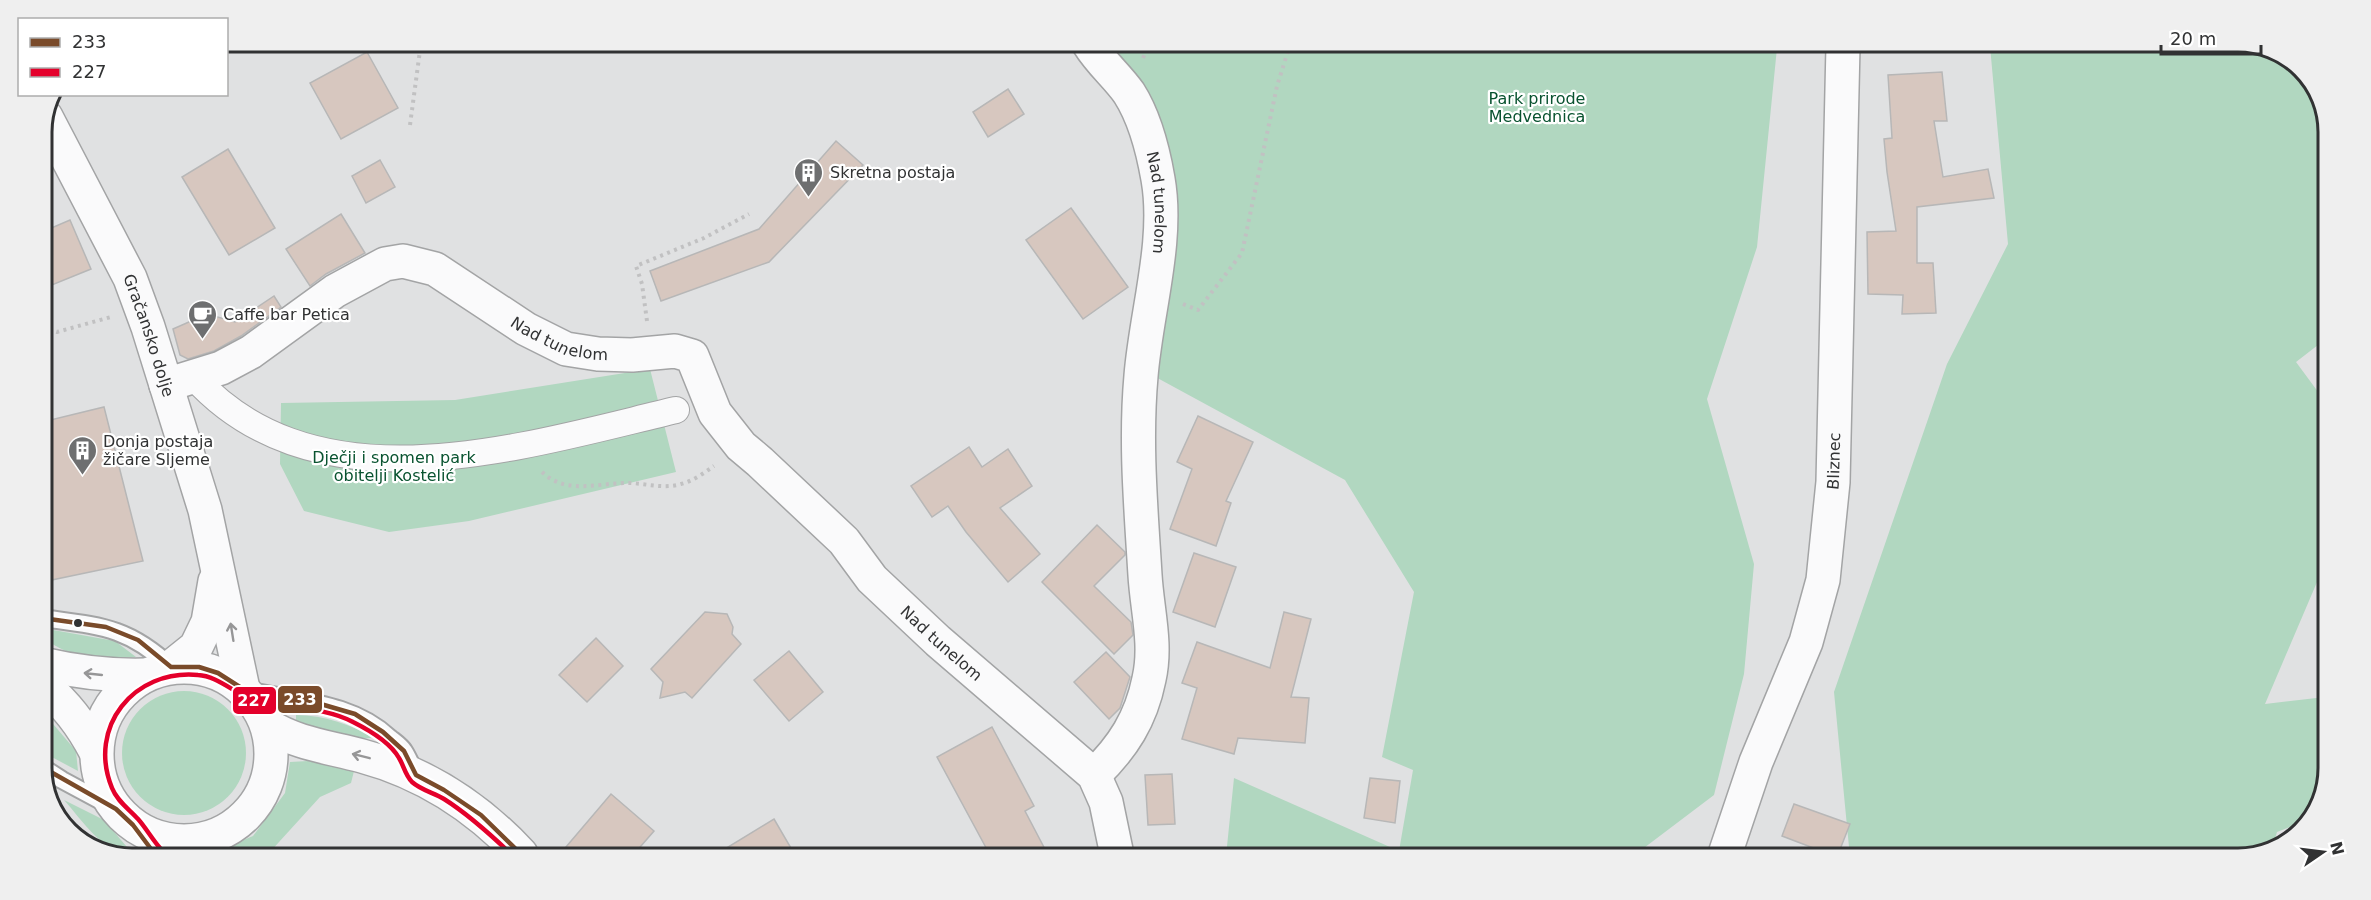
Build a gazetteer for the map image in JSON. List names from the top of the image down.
{
  "streets": {
    "street": ["Nad tunelom", "Gračansko dolje", "Bliznec"]
  },
  "crossings": [
    ["Nad tunelom", "Gračansko dolje"]
  ],
  "parks": ["Park prirode Medvednica", "Dječji i spomen park obitelji Kostelić"],
  "places": {
    "building": ["Skretna postaja", "Donja postaja žičare Sljeme"],
    "cafe": ["Caffe bar Petica"]
  },
  "lines": ["transit line 233", "transit line 227"],
  "legend": ["233", "227"],
  "scale_bar": "20 m",
  "north": "right"
}
